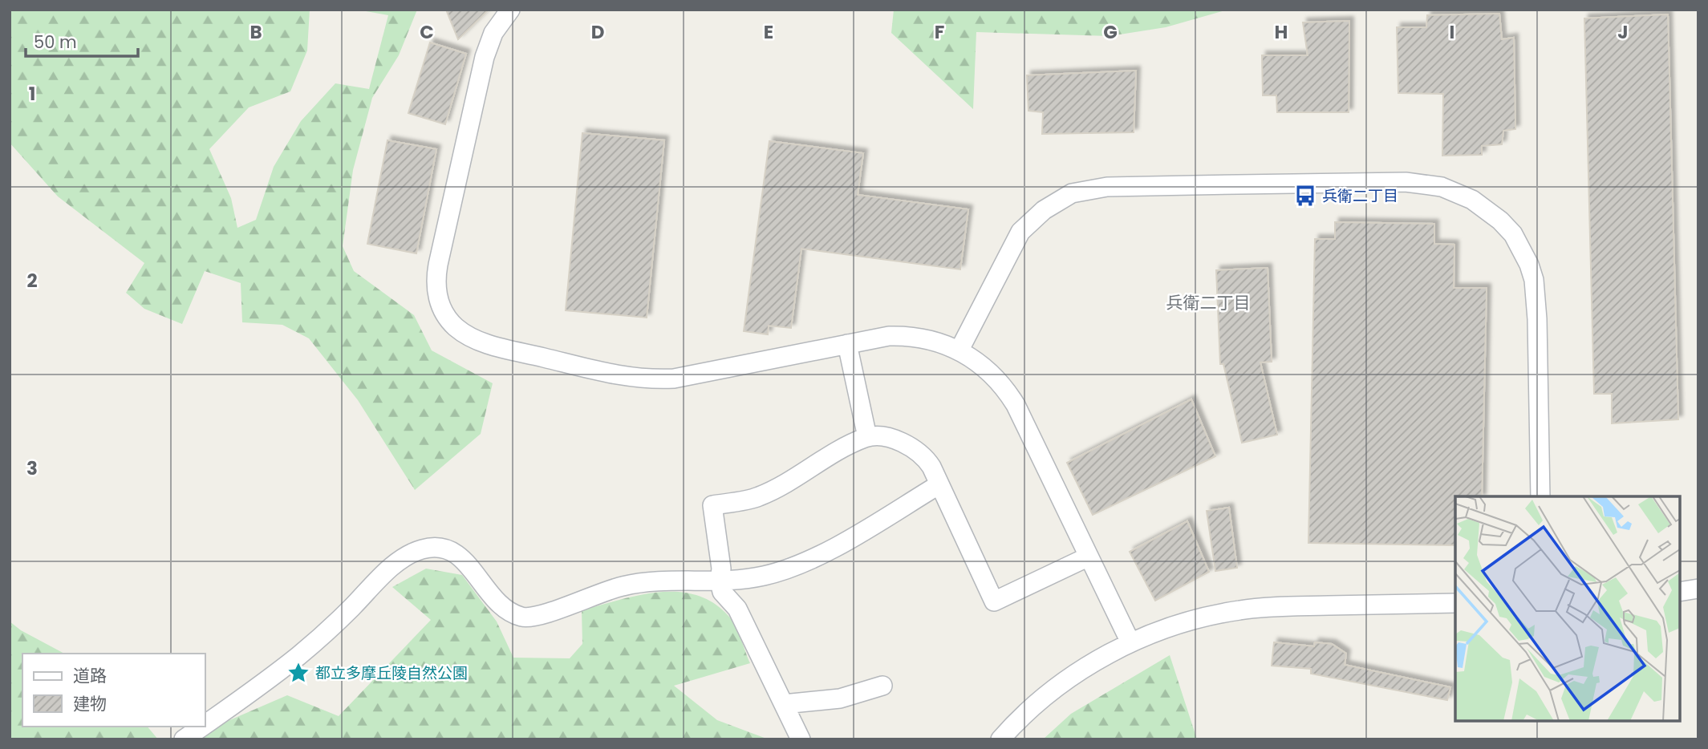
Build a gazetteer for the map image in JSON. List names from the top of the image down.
{
  "districts": ["兵衛二丁目"],
  "places": {
    "bus stop": ["兵衛二丁目"],
    "place": ["都立多摩丘陵自然公園"]
  },
  "legend": ["道路", "建物"],
  "scale_bar": "50 m",
  "grid": {
    "columns": [
      "B",
      "C",
      "D",
      "E",
      "F",
      "G",
      "H",
      "I",
      "J"
    ],
    "rows": ["1", "2", "3"]
  }
}
